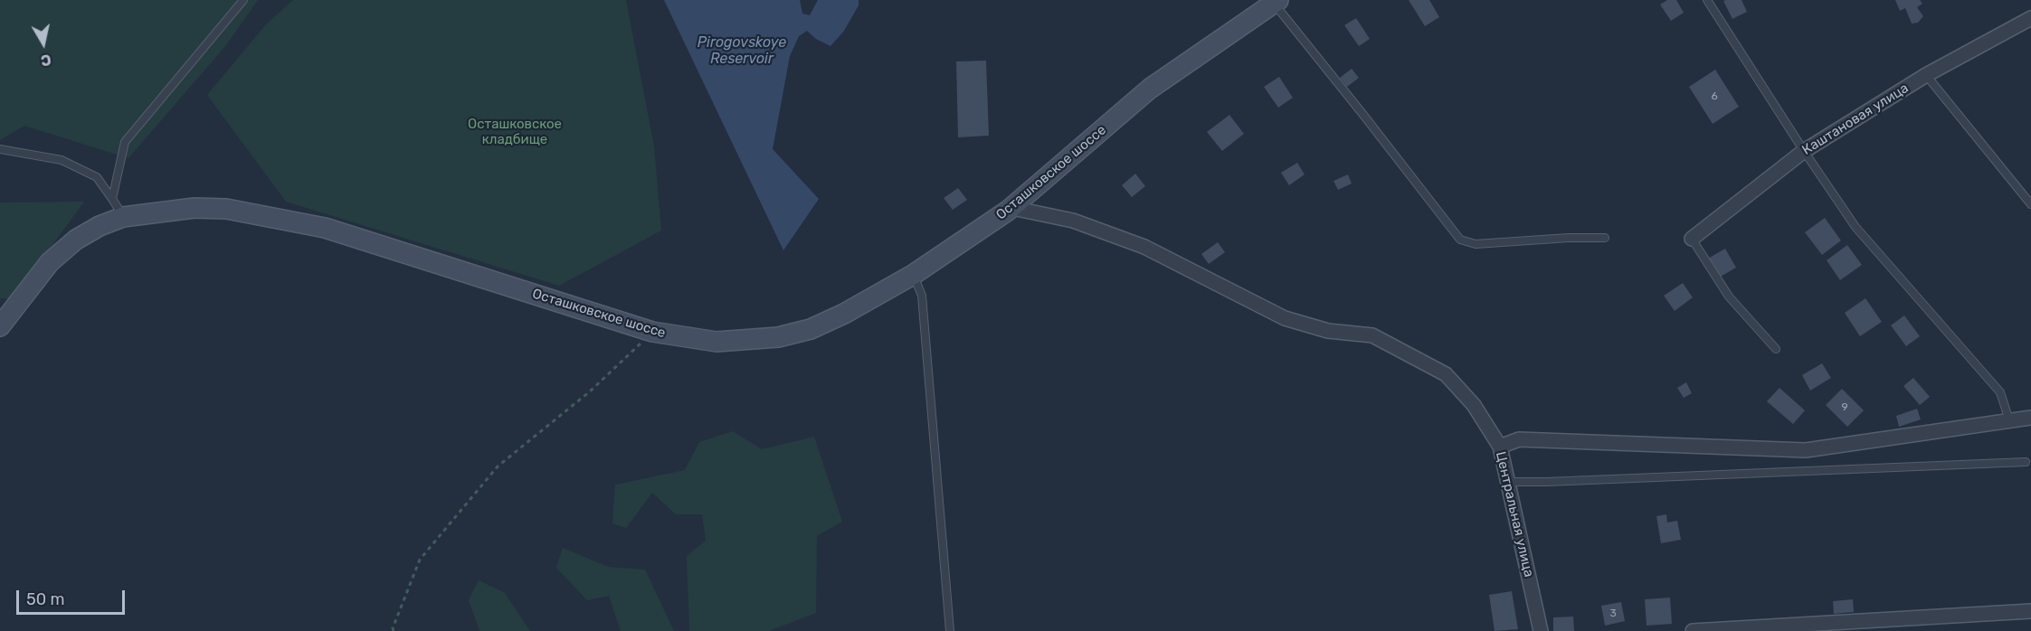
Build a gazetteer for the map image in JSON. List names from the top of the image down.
{
  "streets": {
    "street": ["Каштановая улица", "Осташковское шоссе", "Центральная улица"]
  },
  "crossings": [
    ["Осташковское шоссе", "Центральная улица"]
  ],
  "water": ["Pirogovskoye Reservoir"],
  "parks": ["Осташковское кладбище"],
  "house_numbers": ["6", "9", "3"],
  "scale_bar": "50 m",
  "north": "bottom"
}
